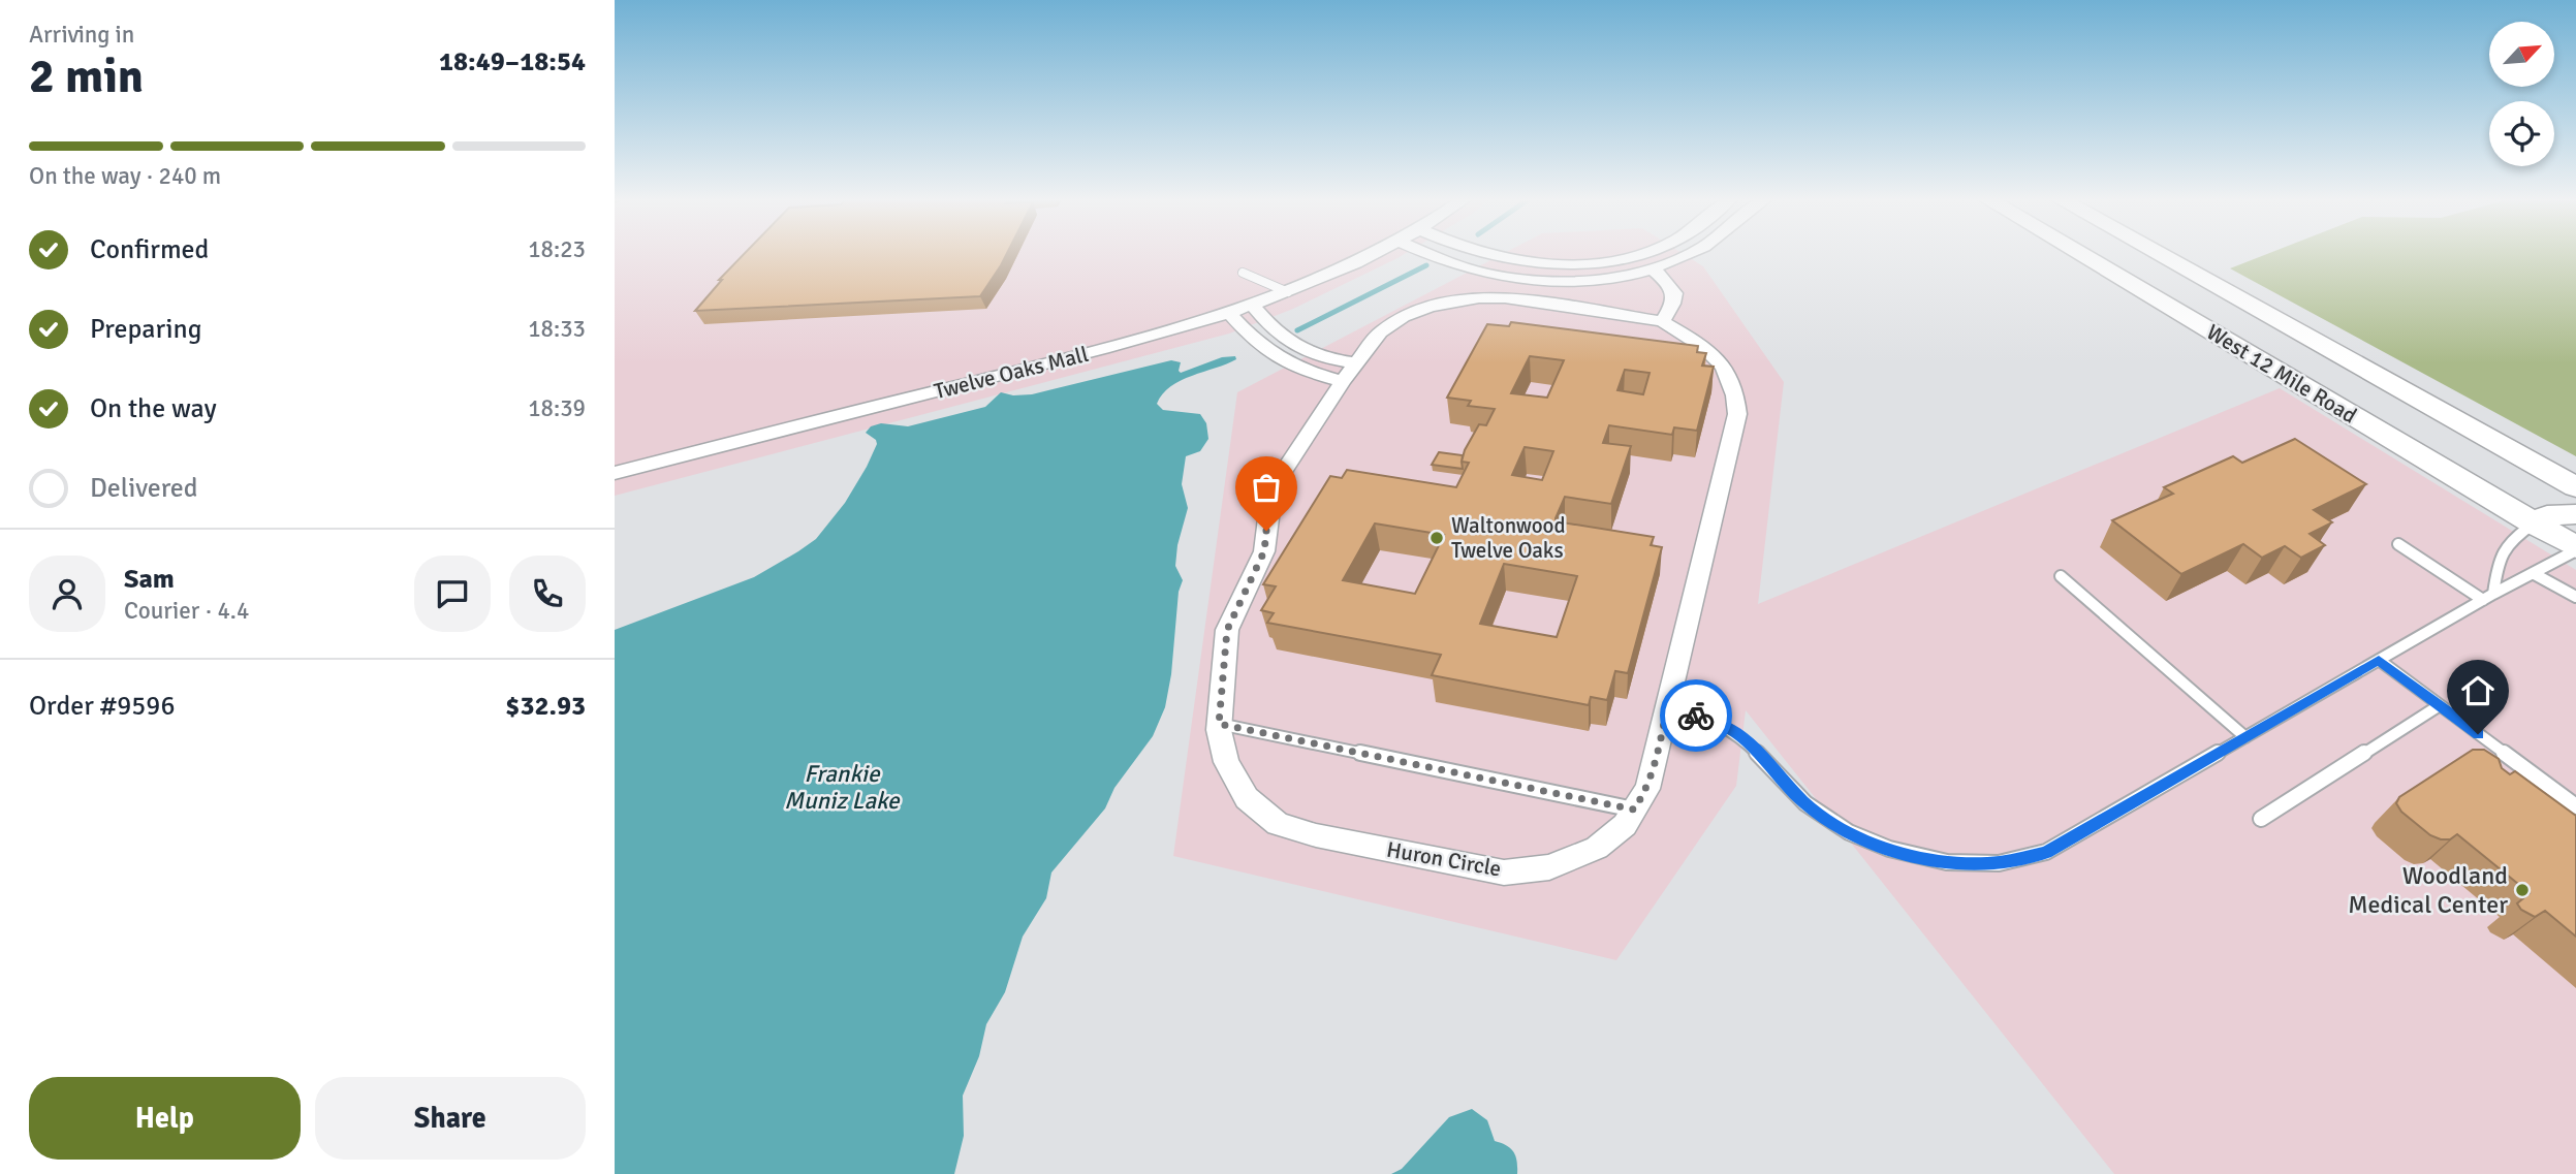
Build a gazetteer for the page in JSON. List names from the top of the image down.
{
  "streets": {
    "main road": ["West 12 Mile Road"],
    "street": ["Twelve Oaks Mall", "Huron Circle"]
  },
  "water": ["Frankie Muniz Lake"],
  "places": ["Waltonwood Twelve Oaks", "Woodland Medical Center"],
  "north": "top right",
  "page": {
    "heading": ["2 min", "Arriving in", "18:49–18:54"],
    "panel": [
      "Sam",
      "Courier · 4.4",
      "Order #9596",
      "$32.93"
    ],
    "bar": "On the way · 240 m",
    "list": [
      ["Confirmed", "18:23"],
      ["Preparing", "18:33"],
      ["On the way", "18:39"],
      "Delivered"
    ],
    "buttons": ["Help", "Share"]
  }
}
